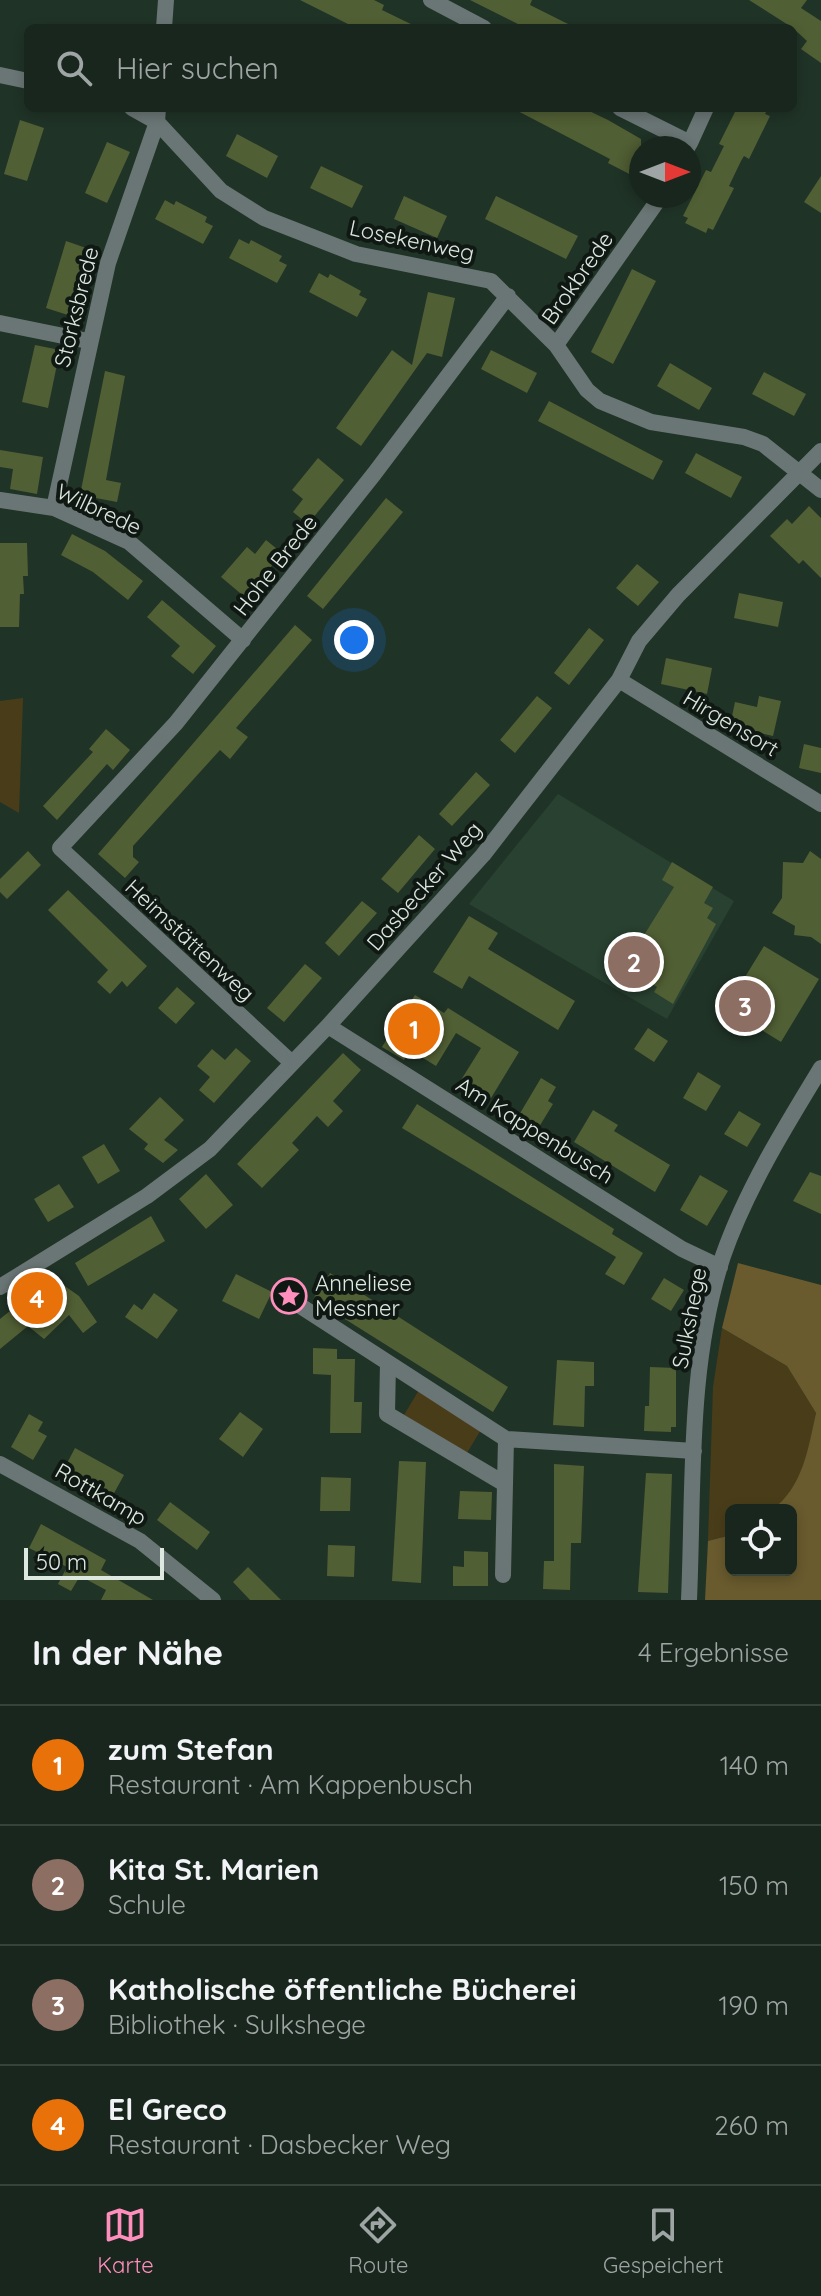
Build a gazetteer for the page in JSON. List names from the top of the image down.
{
  "streets": {
    "street": [
      "Losekenweg",
      "Brokbrede",
      "Storksbrede",
      "Wilbrede",
      "Hohe Brede",
      "Hirgensort",
      "Dasbecker Weg",
      "Heimstättenweg",
      "Am Kappenbusch",
      "Sulkshege",
      "Rottkamp"
    ]
  },
  "crossings": [
    ["Losekenweg", "Brokbrede"],
    ["Losekenweg", "Storksbrede"],
    ["Losekenweg", "Hohe Brede"],
    ["Losekenweg", "Dasbecker Weg"],
    ["Storksbrede", "Wilbrede"],
    ["Wilbrede", "Hohe Brede"],
    ["Hohe Brede", "Heimstättenweg"],
    ["Hirgensort", "Dasbecker Weg"],
    ["Dasbecker Weg", "Heimstättenweg"],
    ["Dasbecker Weg", "Am Kappenbusch"],
    ["Am Kappenbusch", "Sulkshege"]
  ],
  "places": {
    "place": ["Anneliese Messner"]
  },
  "scale_bar": "50 m",
  "north": "right",
  "page": {
    "search": "Hier suchen",
    "pins": [
      "2",
      "3",
      "1",
      "4"
    ],
    "scale": "50 m",
    "heading": ["In der Nähe", "4 Ergebnisse"],
    "list": [
      {
        "mark": "1",
        "name": "zum Stefan",
        "note": "Restaurant · Am Kappenbusch",
        "value": "140 m"
      },
      {
        "mark": "2",
        "name": "Kita St. Marien",
        "note": "Schule",
        "value": "150 m"
      },
      {
        "mark": "3",
        "name": "Katholische öffentliche Bücherei",
        "note": "Bibliothek · Sulkshege",
        "value": "190 m"
      },
      {
        "mark": "4",
        "name": "El Greco",
        "note": "Restaurant · Dasbecker Weg",
        "value": "260 m"
      }
    ],
    "nav": ["Karte", "Route", "Gespeichert"]
  }
}
